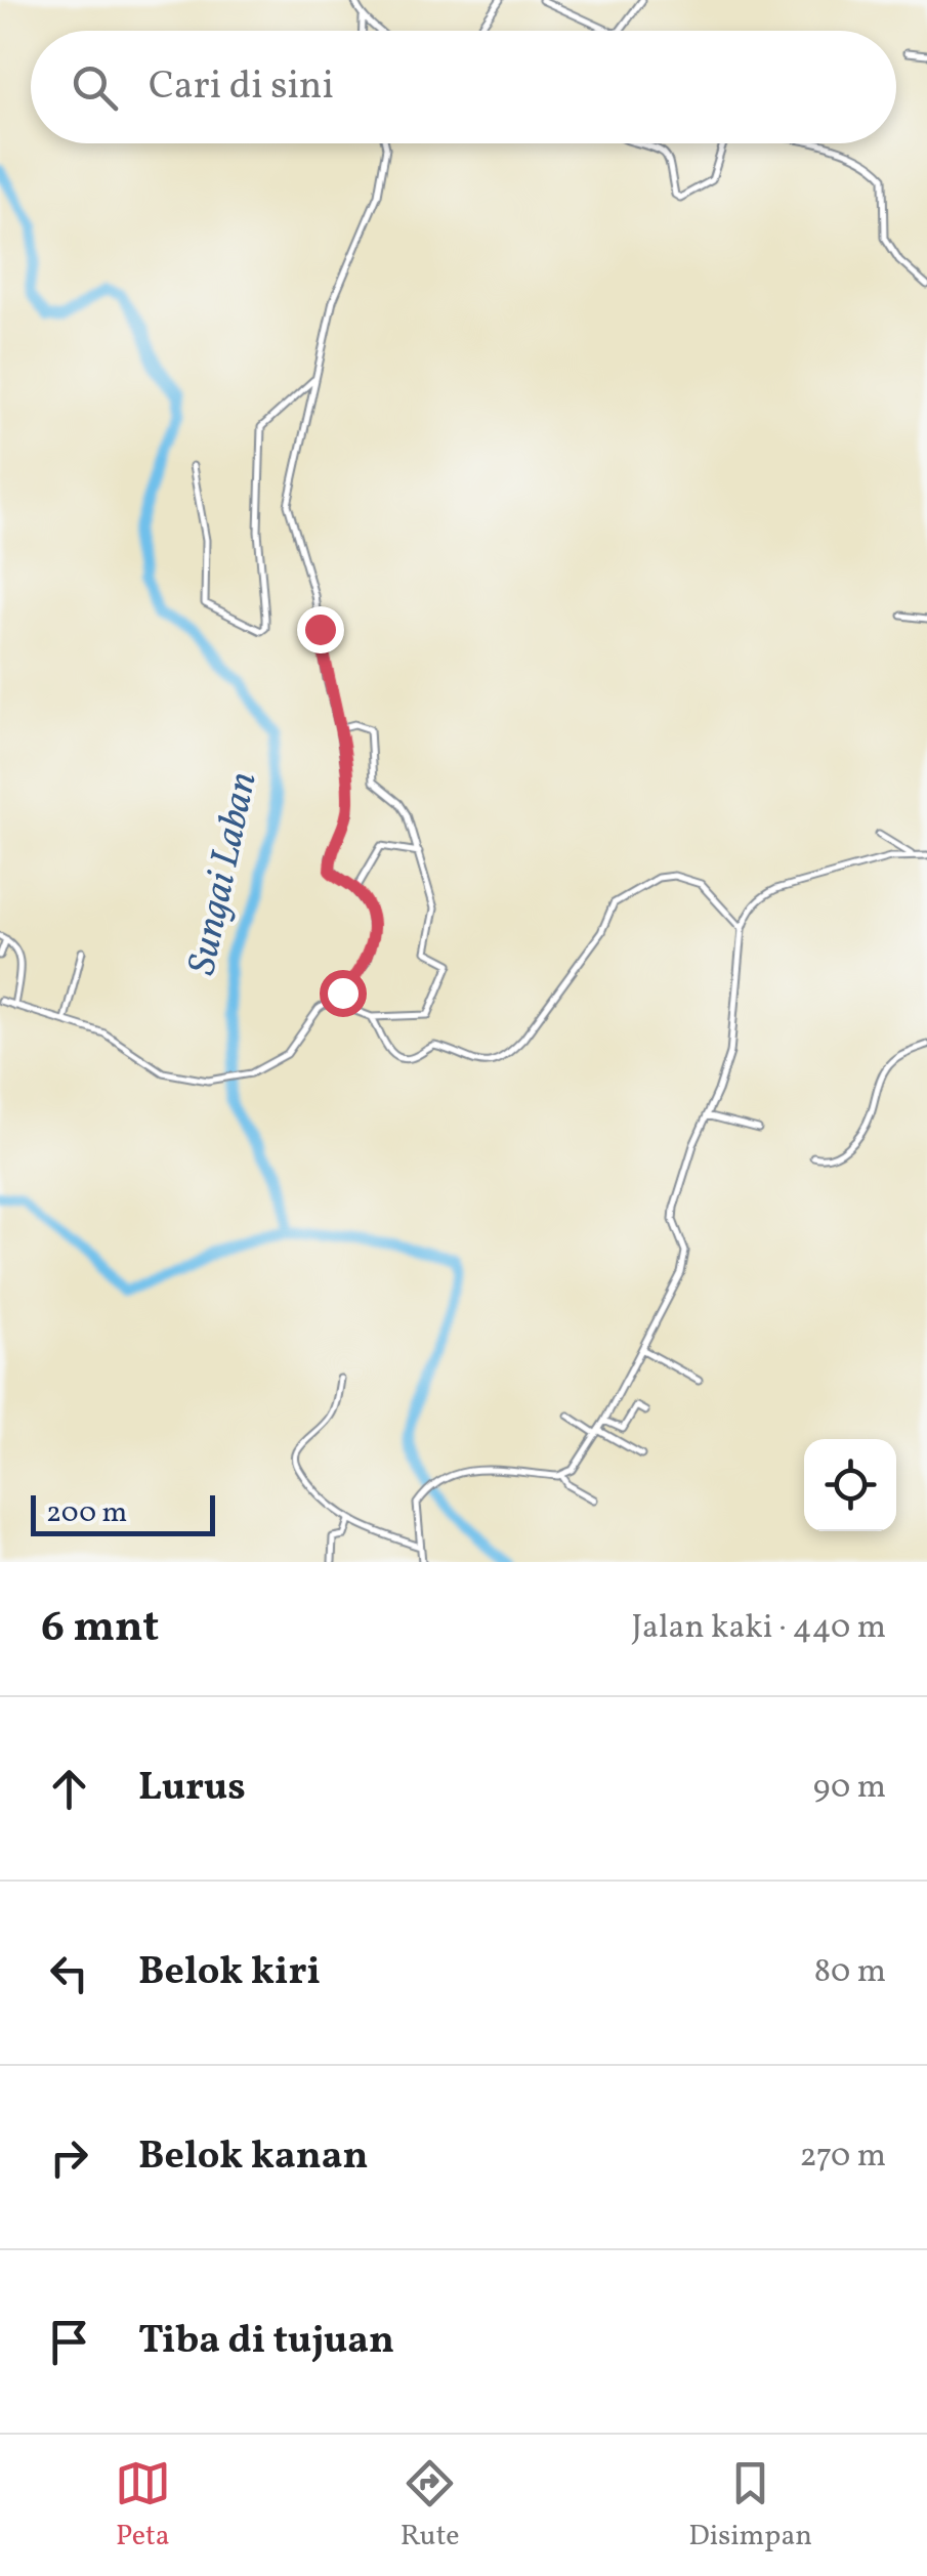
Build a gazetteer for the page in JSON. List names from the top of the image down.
{
  "water": ["Sungai Laban"],
  "scale_bar": "200 m",
  "page": {
    "search": "Cari di sini",
    "scale": "200 m",
    "heading": ["6 mnt", "Jalan kaki · 440 m"],
    "list": [
      ["Lurus", "90 m"],
      ["Belok kiri", "80 m"],
      ["Belok kanan", "270 m"],
      "Tiba di tujuan"
    ],
    "nav": ["Peta", "Rute", "Disimpan"]
  }
}
